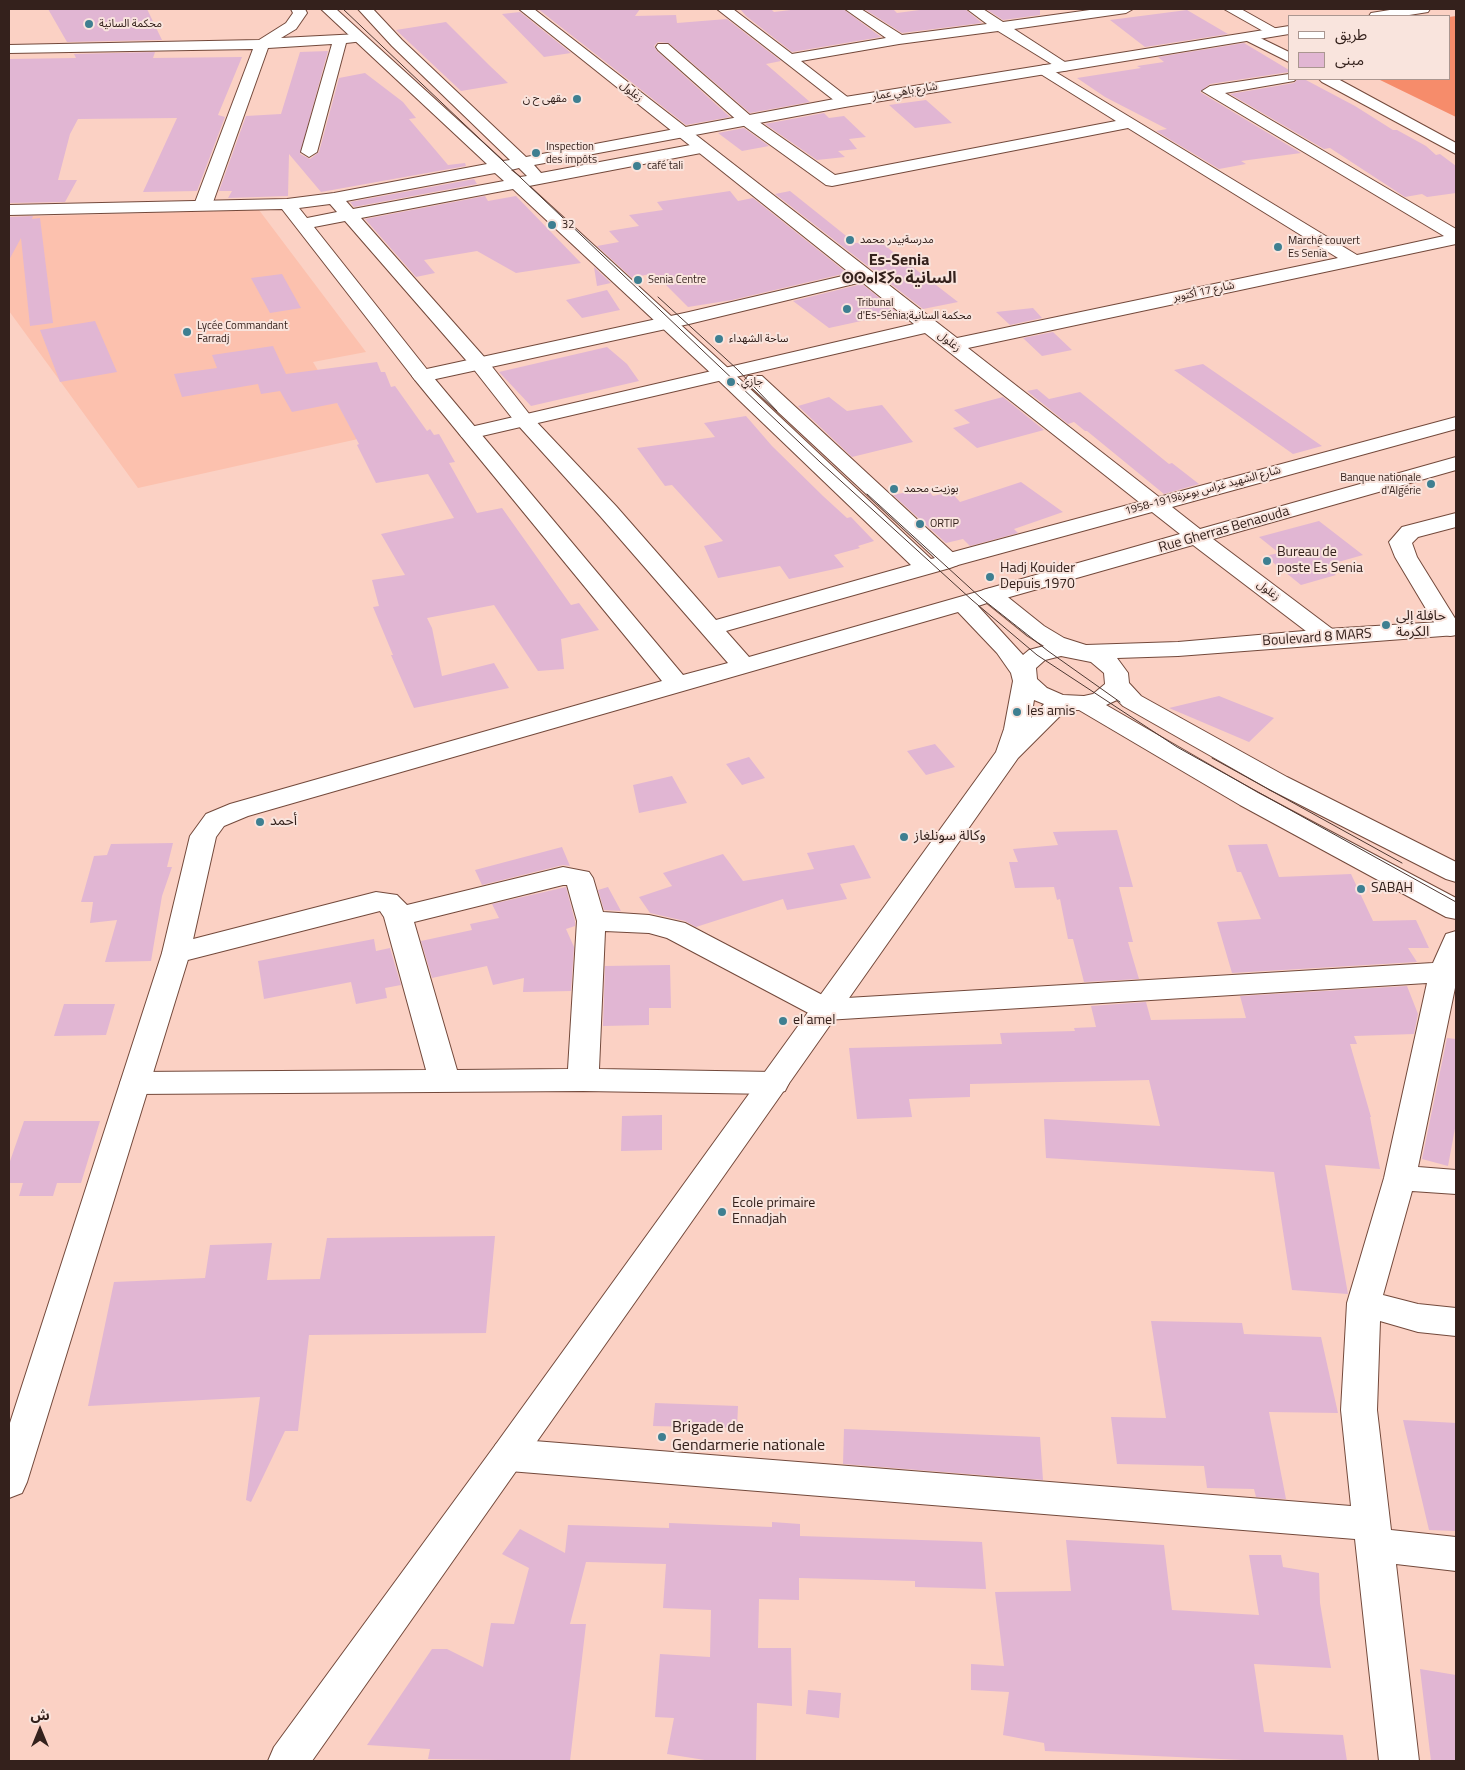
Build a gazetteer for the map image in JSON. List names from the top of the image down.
{
  "streets": {
    "street": [
      "زغلول",
      "شارع باهي عمار",
      "شارع 17 أكتوبر",
      "شارع الشهيد غراس بوعزة1919-1958",
      "Rue Gherras Benaouda",
      "Boulevard 8 MARS"
    ]
  },
  "crossings": [
    ["زغلول", "شارع باهي عمار"],
    ["زغلول", "شارع 17 أكتوبر"],
    ["زغلول", "شارع الشهيد غراس بوعزة1919-1958"],
    ["زغلول", "Rue Gherras Benaouda"],
    ["زغلول", "Boulevard 8 MARS"]
  ],
  "districts": ["Es-Senia ⵙⵙⴰⵏⵉⵢⴰ السانية"],
  "places": [
    "محكمة السانية",
    "مقهى ح ن",
    "Inspection des impôts",
    "café tali",
    "32",
    "مدرسةبيدر محمد",
    "Marché couvert Es Senia",
    "Senia Centre",
    "Tribunal d'Es-Sénia;محكمة السانية",
    "Lycée Commandant Farradj",
    "ساحة الشهداء",
    "جازي",
    "Banque nationale d'Algérie",
    "بوزيت محمد",
    "ORTIP",
    "Bureau de poste Es Senia",
    "Hadj Kouider Depuis 1970",
    "حافلة إلى الكرمة",
    "les amis",
    "أحمد",
    "وكالة سونلغاز",
    "SABAH",
    "el amel",
    "Ecole primaire Ennadjah",
    "Brigade de Gendarmerie nationale"
  ],
  "legend": ["طريق", "مبنى"],
  "north": "top"
}
